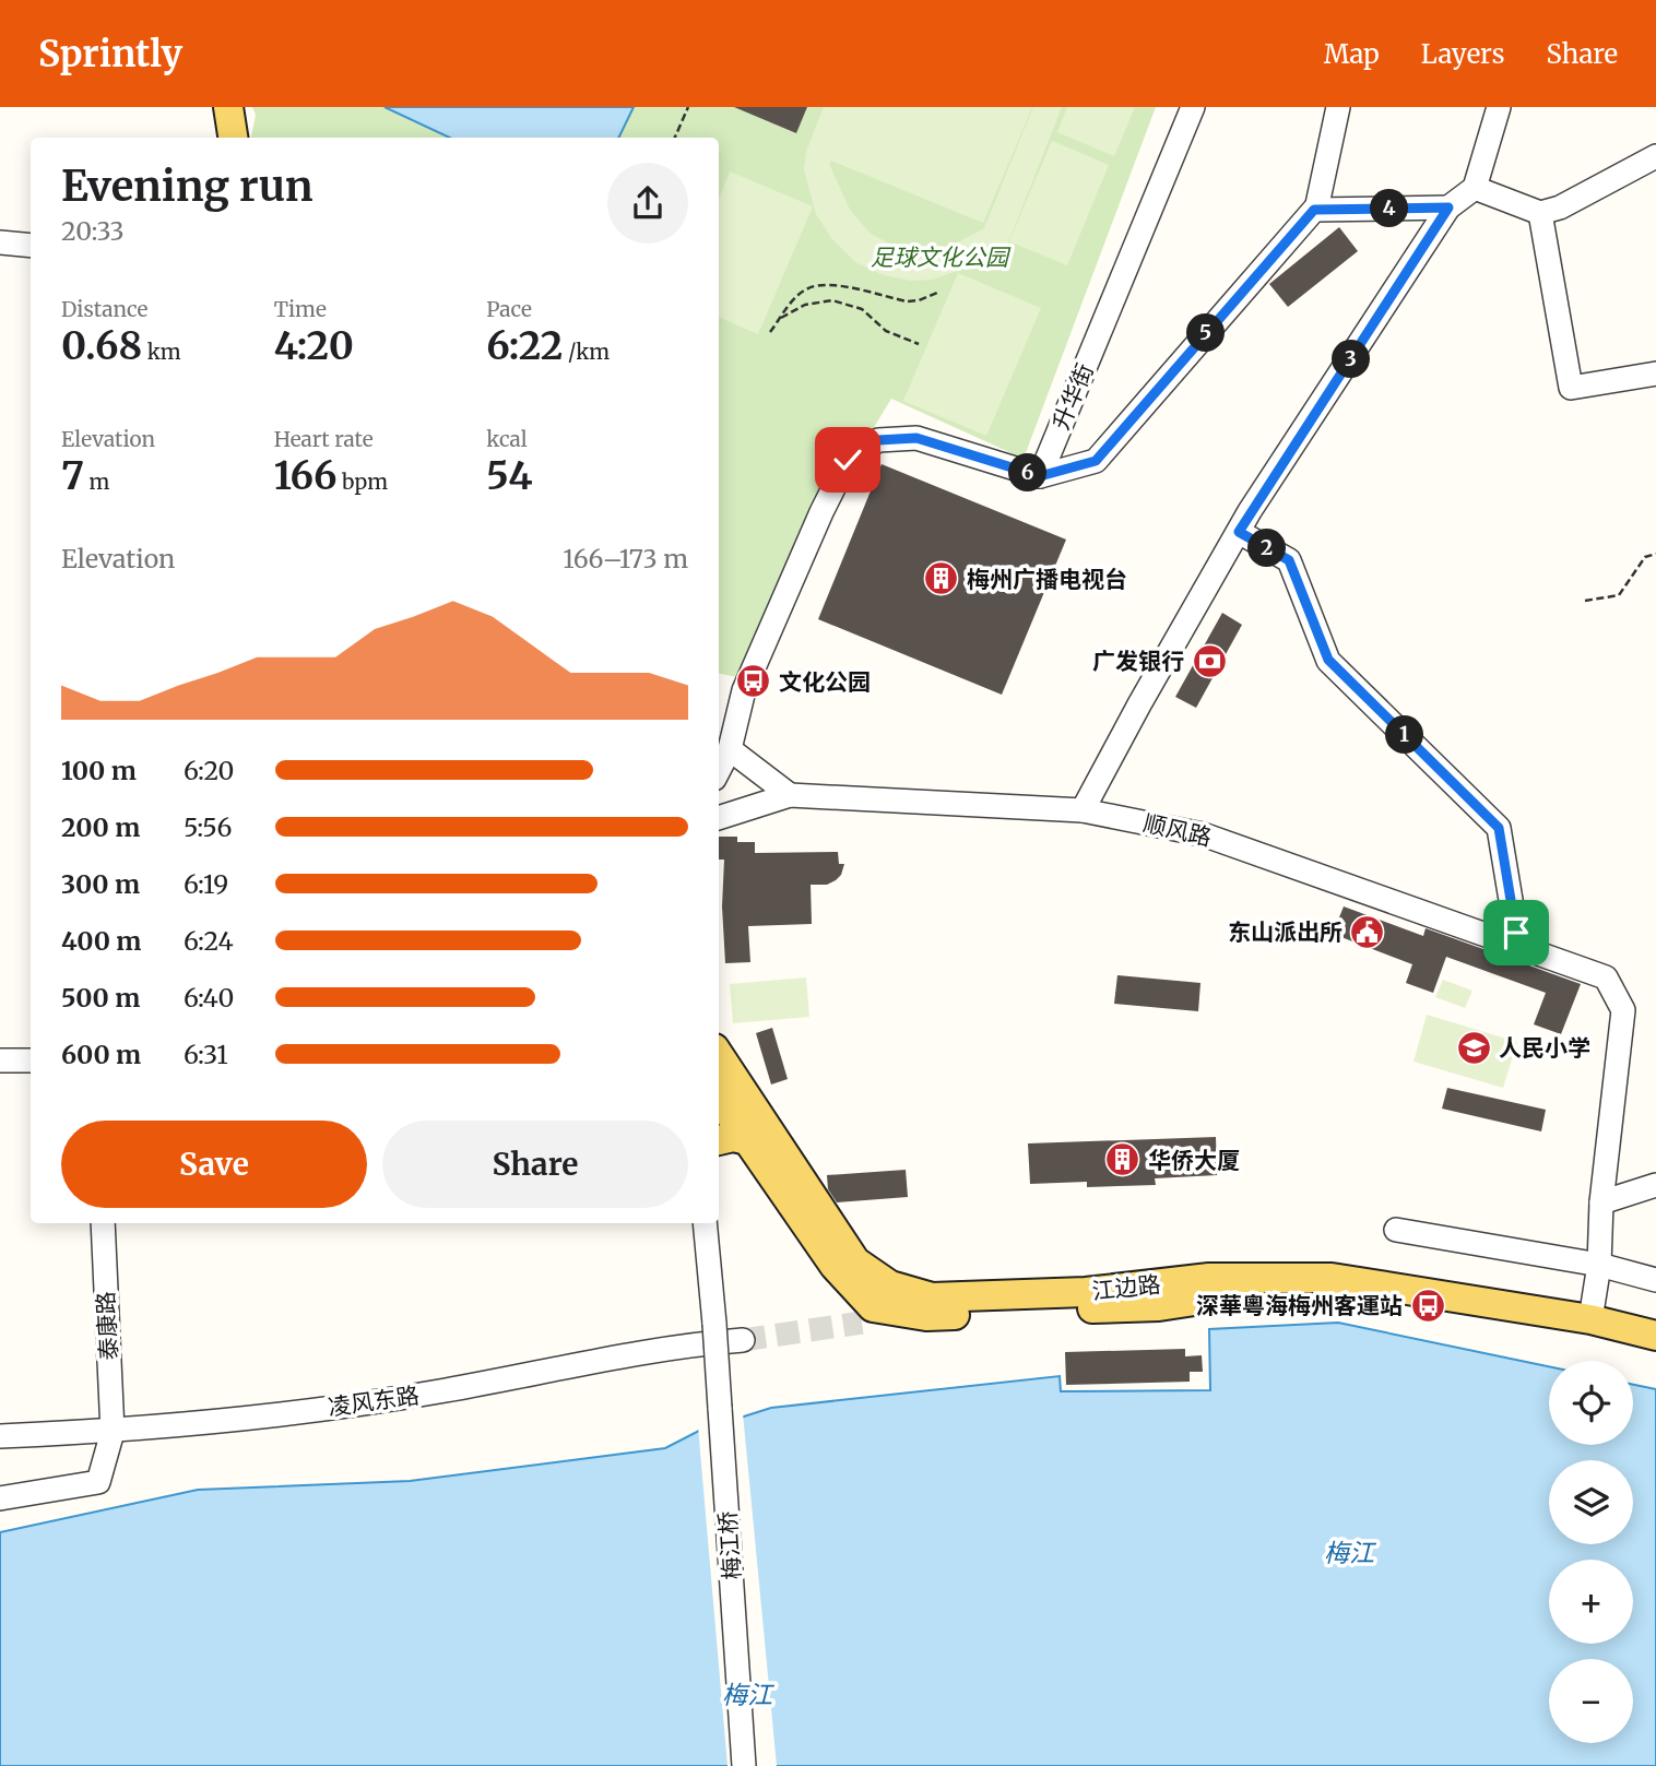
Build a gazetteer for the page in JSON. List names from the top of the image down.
{
  "streets": {
    "main road": ["江边路"],
    "street": [
      "升华街",
      "顺风路",
      "泰康路",
      "凌风东路",
      "梅江桥"
    ]
  },
  "crossings": [
    ["顺风路", "江边路"],
    ["泰康路", "凌风东路"]
  ],
  "water": ["梅江"],
  "parks": ["足球文化公园"],
  "places": {
    "building": ["梅州广播电视台", "华侨大厦"],
    "bank": ["广发银行"],
    "bus stop": ["文化公园", "深華粵海梅州客運站"],
    "public building": ["东山派出所"],
    "school or university": ["人民小学"]
  },
  "page": {
    "header": "Sprintly",
    "nav": ["Map", "Layers", "Share"],
    "heading": ["Evening run", "20:33"],
    "pins": [
      "4",
      "5",
      "3",
      "6",
      "2",
      "1"
    ],
    "stats": [
      ["Distance", "0.68 km"],
      ["Time", "4:20"],
      ["Pace", "6:22 /km"],
      ["Elevation", "7 m"],
      ["Heart rate", "166 bpm"],
      ["kcal", "54"]
    ],
    "chart": ["Elevation", "166–173 m"],
    "list": [
      {
        "name": "100 m",
        "note": "6:20"
      },
      {
        "name": "200 m",
        "note": "5:56"
      },
      {
        "name": "300 m",
        "note": "6:19"
      },
      {
        "name": "400 m",
        "note": "6:24"
      },
      {
        "name": "500 m",
        "note": "6:40"
      },
      {
        "name": "600 m",
        "note": "6:31"
      }
    ],
    "buttons": ["Save", "Share"],
    "map_buttons": ["+", "−"]
  }
}
